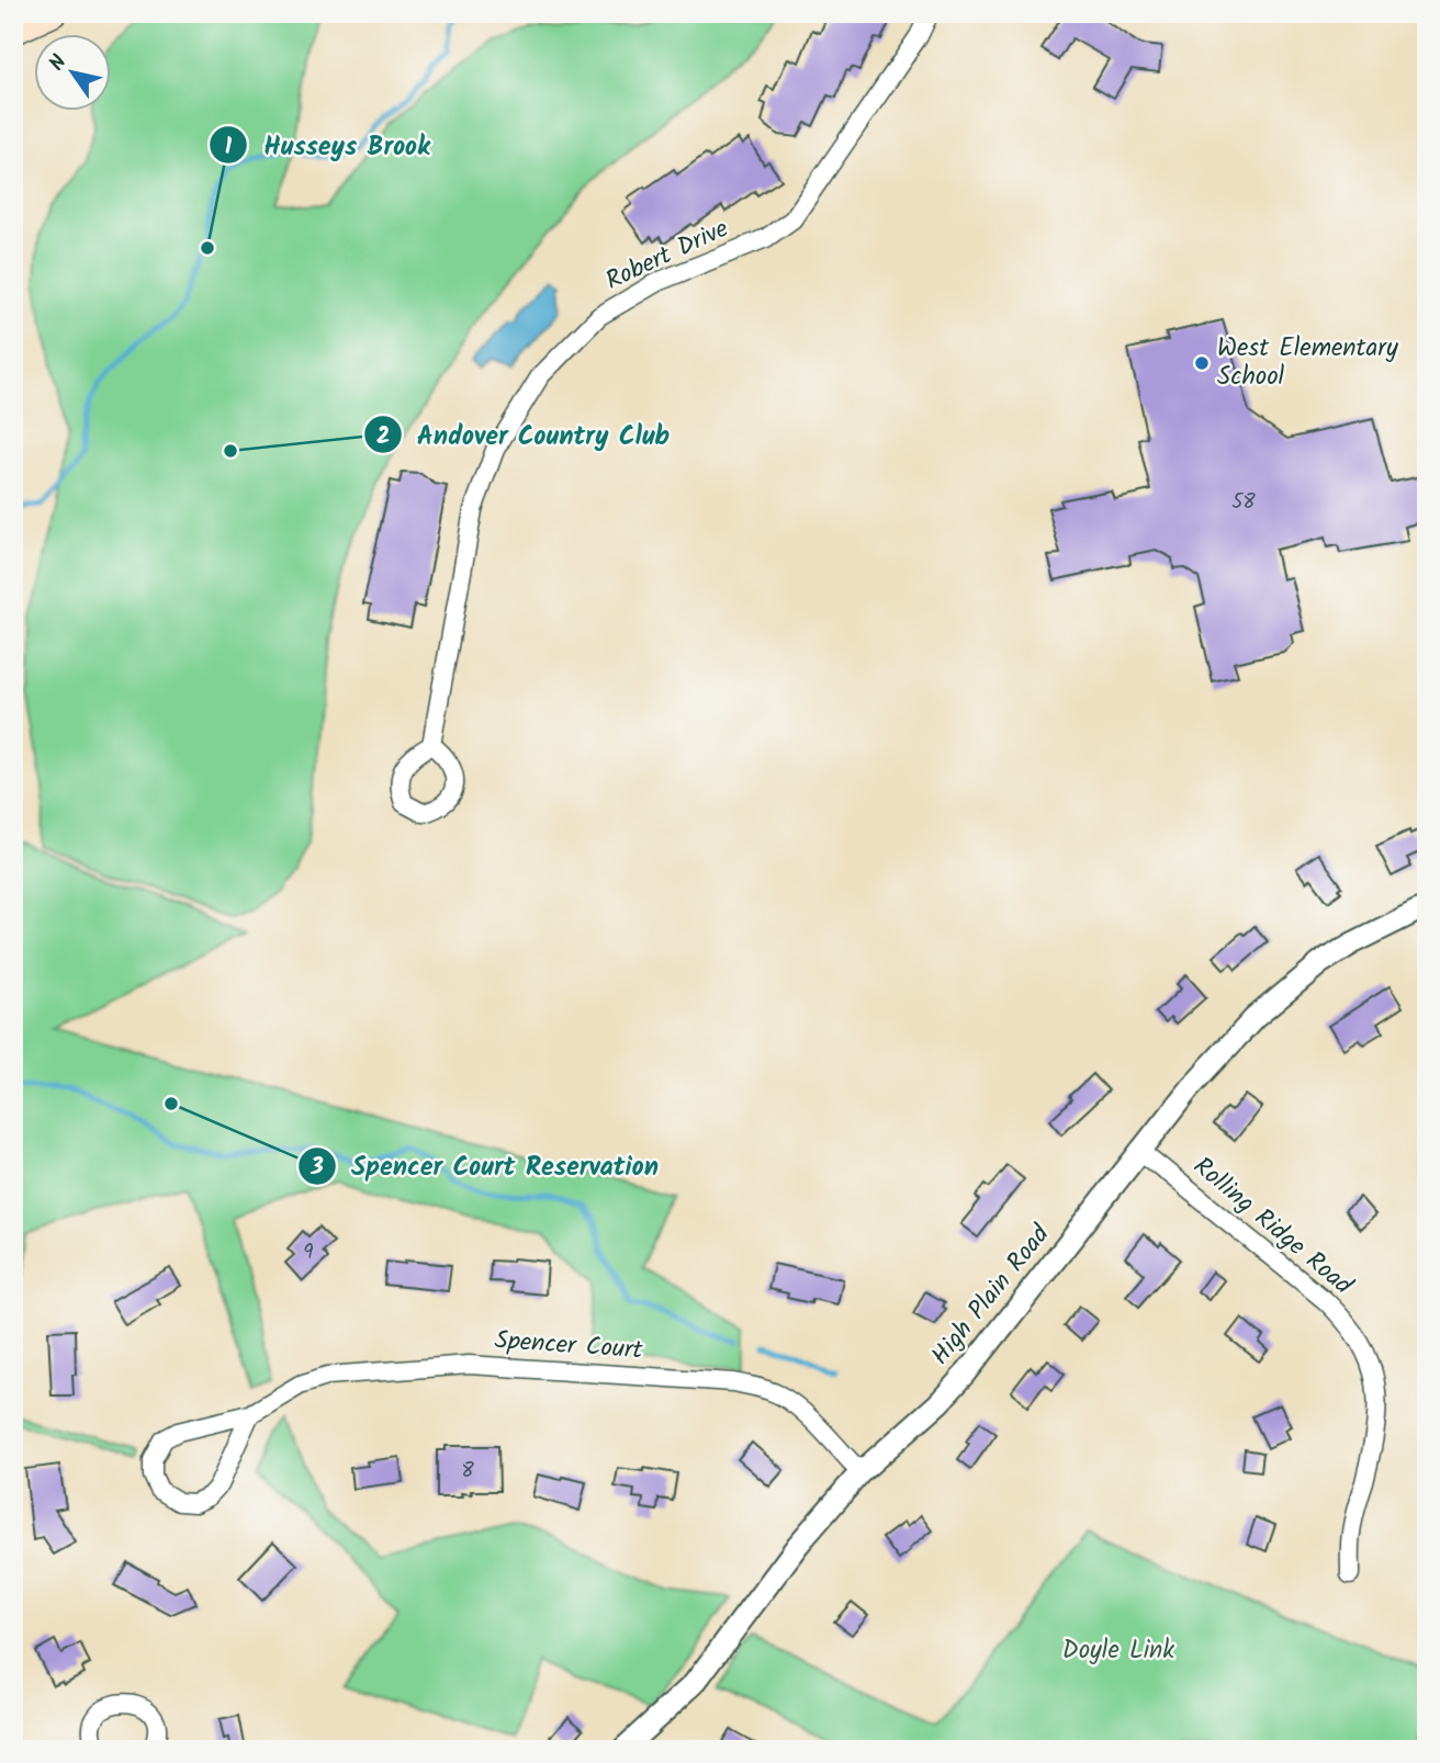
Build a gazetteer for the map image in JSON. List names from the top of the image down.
{
  "streets": {
    "street": [
      "Robert Drive",
      "Rolling Ridge Road",
      "High Plain Road",
      "Spencer Court"
    ]
  },
  "crossings": [
    ["Rolling Ridge Road", "High Plain Road"],
    ["High Plain Road", "Spencer Court"]
  ],
  "parks": ["Doyle Link"],
  "places": [
    "Husseys Brook",
    "West Elementary School",
    "Andover Country Club",
    "Spencer Court Reservation"
  ],
  "house_numbers": ["58", "9", "8"],
  "north": "top left"
}
